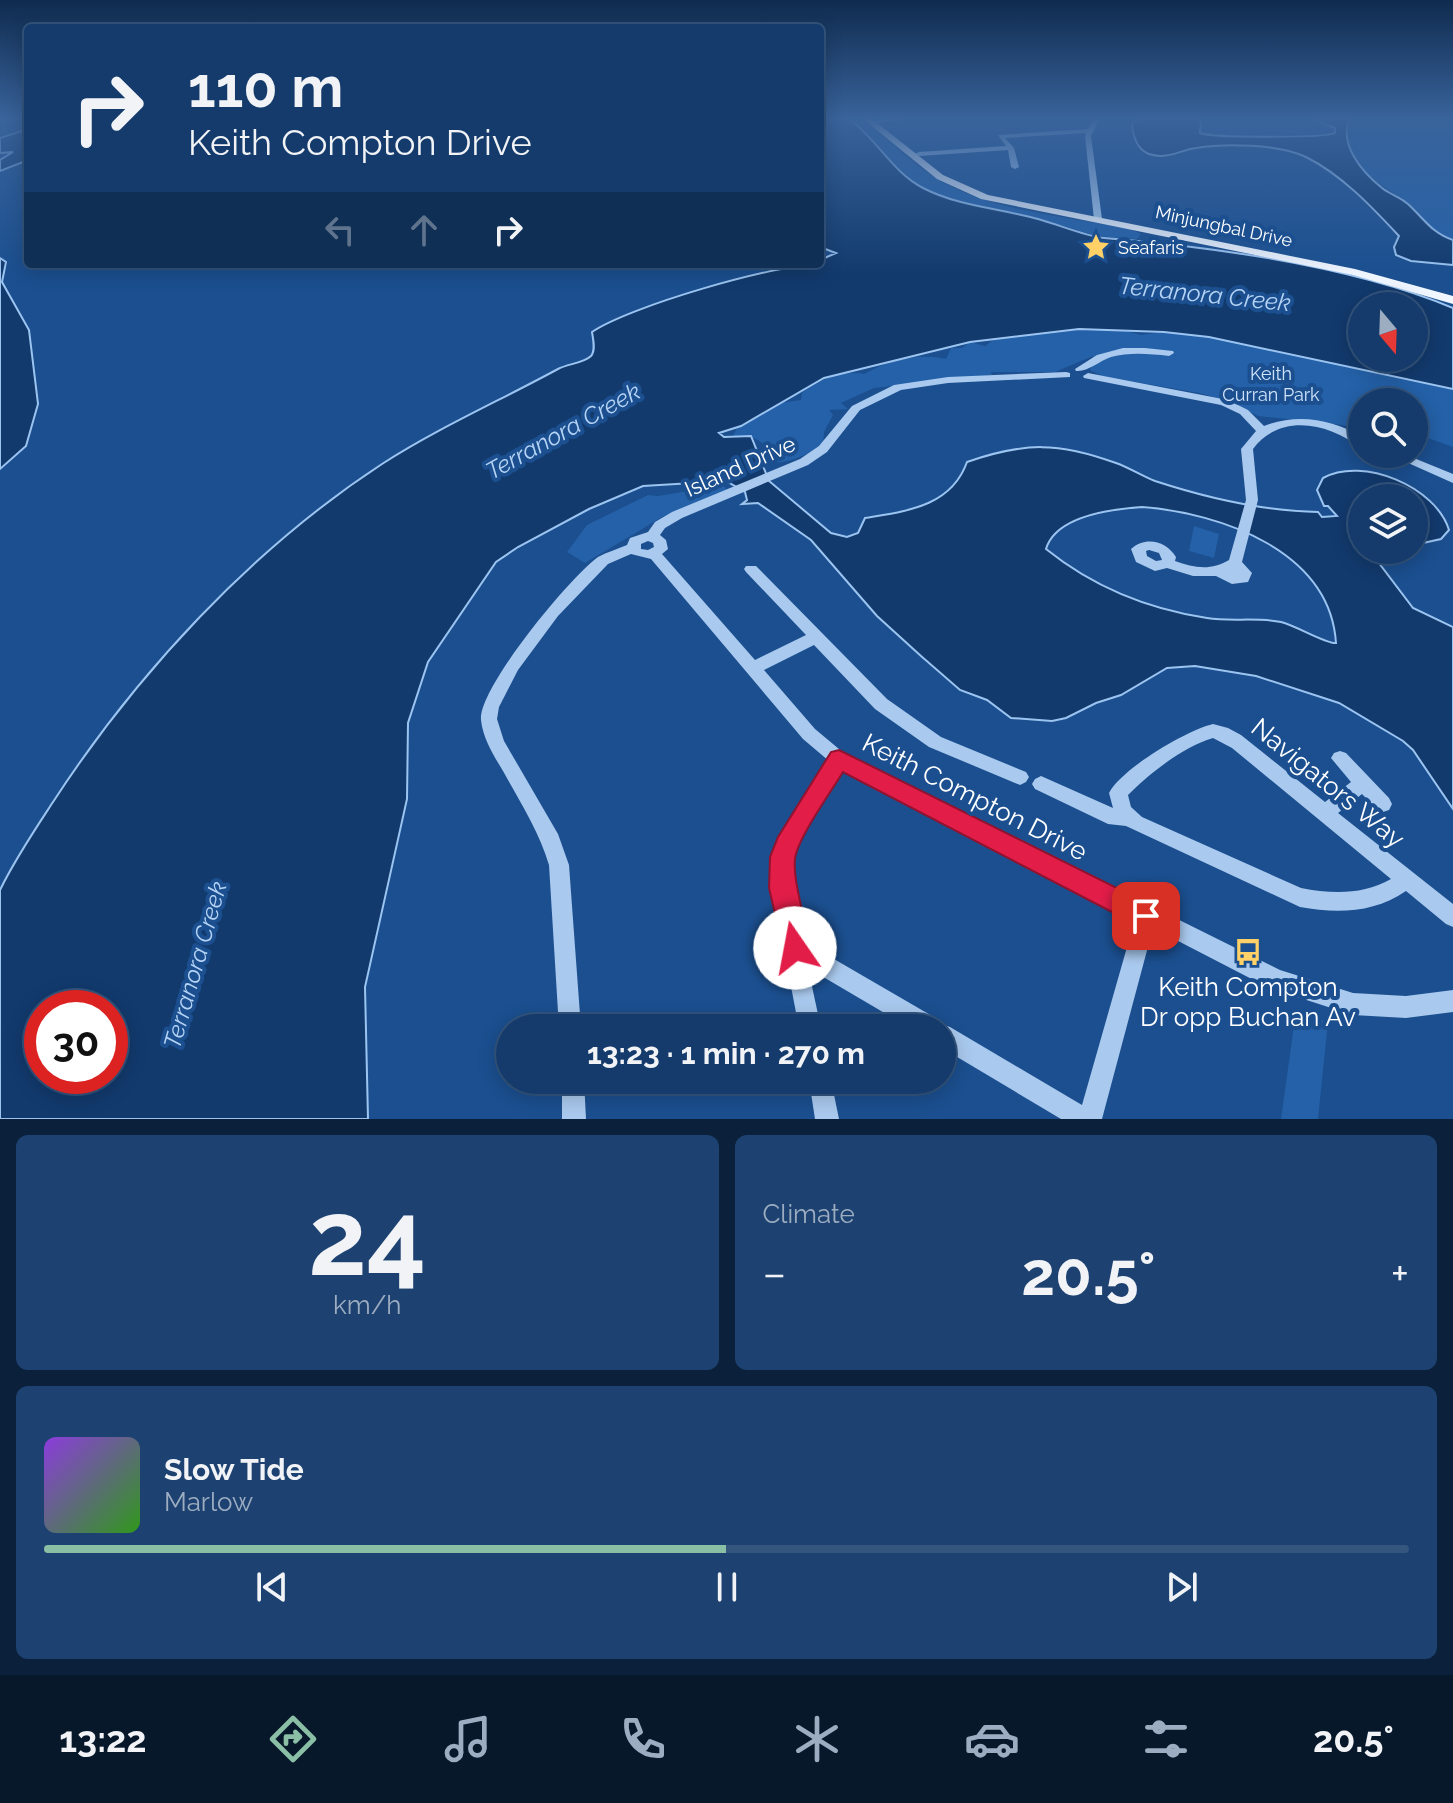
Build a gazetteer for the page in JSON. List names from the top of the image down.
{
  "streets": {
    "main road": ["Minjungbal Drive"],
    "street": ["Island Drive", "Navigators Way", "Keith Compton Drive"]
  },
  "crossings": [
    ["Island Drive", "Keith Compton Drive"]
  ],
  "water": ["Terranora Creek"],
  "parks": ["Keith Curran Park"],
  "places": {
    "place": ["Seafaris"],
    "bus stop": ["Keith Compton Dr opp Buchan Av"]
  },
  "north": "bottom",
  "page": {
    "turn": ["110 m", "Keith Compton Drive"],
    "limit": "30",
    "trip": "13:23 · 1 min · 270 m",
    "tile": [
      ["24", "km/h"],
      "Climate"
    ],
    "heat": ["−", "20.5°", "+"],
    "song": ["Slow Tide", "Marlow"],
    "tabs": ["13:22", "20.5°"]
  }
}
